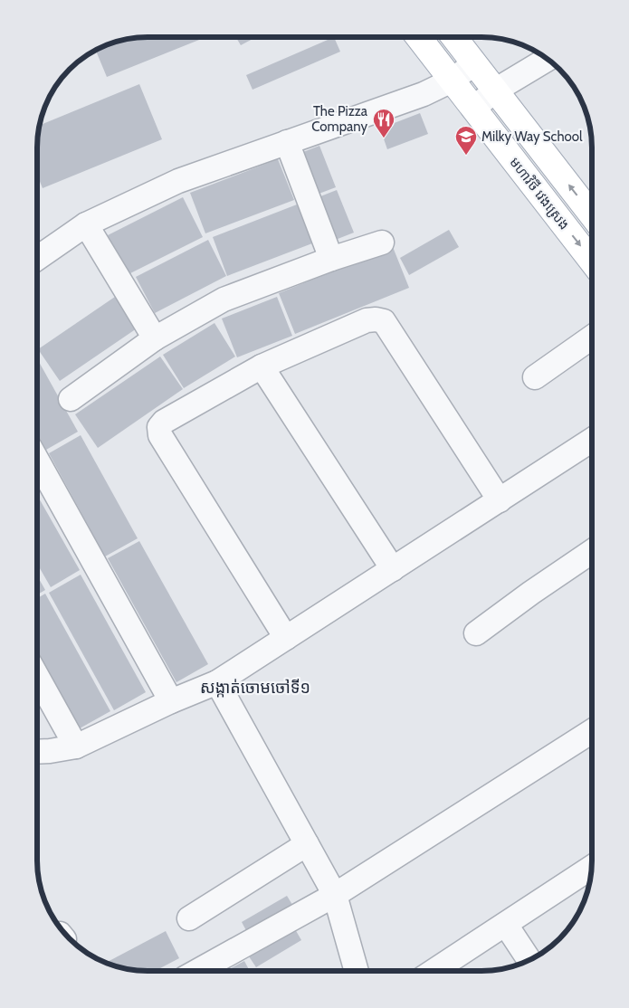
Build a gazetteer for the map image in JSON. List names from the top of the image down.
{
  "streets": {
    "main road": ["មហាវិថី វេងស្រេង"]
  },
  "districts": ["សង្កាត់ចោមចៅទី១"],
  "places": {
    "restaurant": ["The Pizza Company"],
    "school or university": ["Milky Way School"]
  }
}
